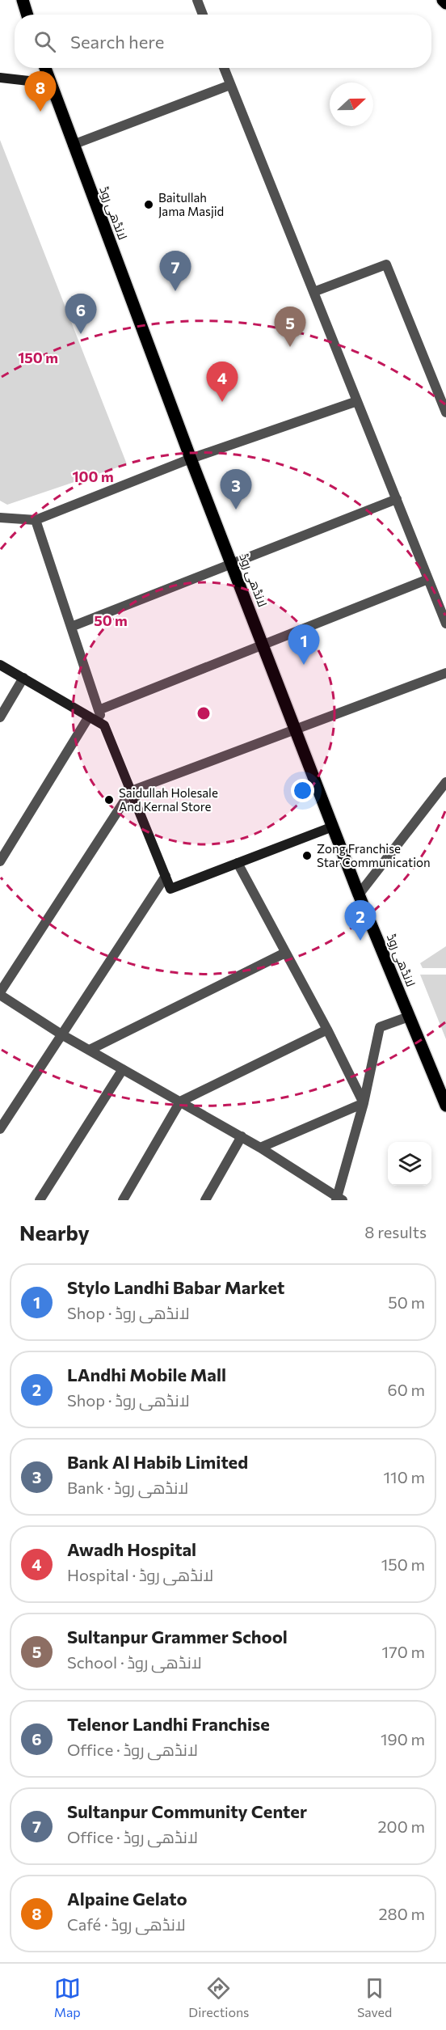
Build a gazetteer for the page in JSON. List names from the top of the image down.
{
  "streets": {
    "main road": ["لانڈھی روڈ"]
  },
  "places": ["Baitullah Jama Masjid", "Saidullah Holesale And Kernal Store", "Zong Franchise Star Communication"],
  "north": "right",
  "page": {
    "search": "Search here",
    "pins": [
      "8",
      "7",
      "6",
      "5",
      "4",
      "3",
      "1",
      "2"
    ],
    "heading": ["Nearby", "8 results"],
    "list": [
      {
        "mark": "1",
        "name": "Stylo Landhi Babar Market",
        "note": "Shop · لانڈھی روڈ",
        "value": "50 m"
      },
      {
        "mark": "2",
        "name": "LAndhi Mobile Mall",
        "note": "Shop · لانڈھی روڈ",
        "value": "60 m"
      },
      {
        "mark": "3",
        "name": "Bank Al Habib Limited",
        "note": "Bank · لانڈھی روڈ",
        "value": "110 m"
      },
      {
        "mark": "4",
        "name": "Awadh Hospital",
        "note": "Hospital · لانڈھی روڈ",
        "value": "150 m"
      },
      {
        "mark": "5",
        "name": "Sultanpur Grammer School",
        "note": "School · لانڈھی روڈ",
        "value": "170 m"
      },
      {
        "mark": "6",
        "name": "Telenor Landhi Franchise",
        "note": "Office · لانڈھی روڈ",
        "value": "190 m"
      },
      {
        "mark": "7",
        "name": "Sultanpur Community Center",
        "note": "Office · لانڈھی روڈ",
        "value": "200 m"
      },
      {
        "mark": "8",
        "name": "Alpaine Gelato",
        "note": "Café · لانڈھی روڈ",
        "value": "280 m"
      }
    ],
    "nav": ["Map", "Directions", "Saved"]
  },
  "rings": ["150 m", "100 m", "50 m"]
}
